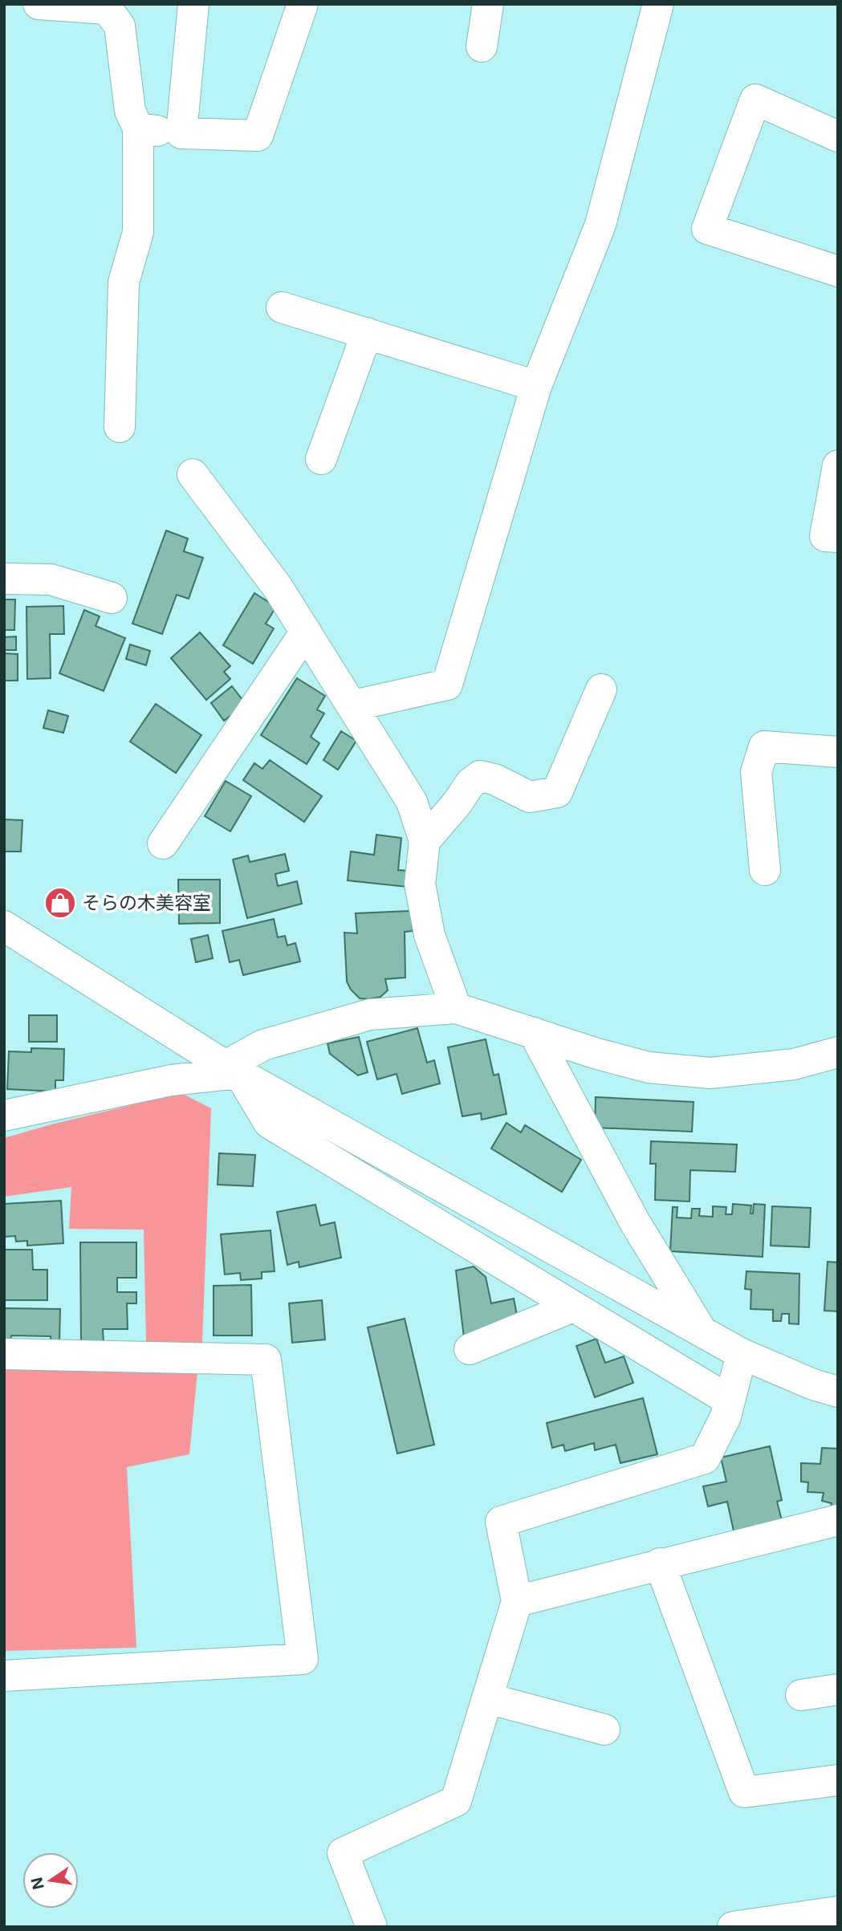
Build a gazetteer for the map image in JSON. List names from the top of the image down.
{
  "places": {
    "shop": ["そらの木美容室"]
  },
  "north": "left"
}
